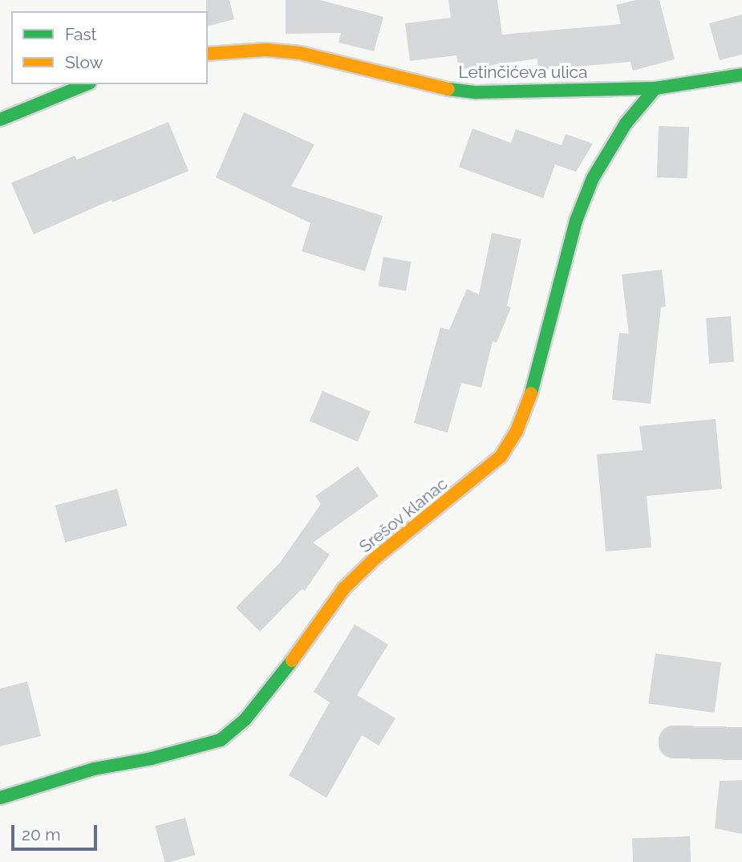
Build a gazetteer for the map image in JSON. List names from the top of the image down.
{
  "streets": {
    "street": ["Letinčićeva ulica", "Srešov klanac"]
  },
  "crossings": [
    ["Letinčićeva ulica", "Srešov klanac"]
  ],
  "legend": ["Fast", "Slow"],
  "scale_bar": "20 m"
}
